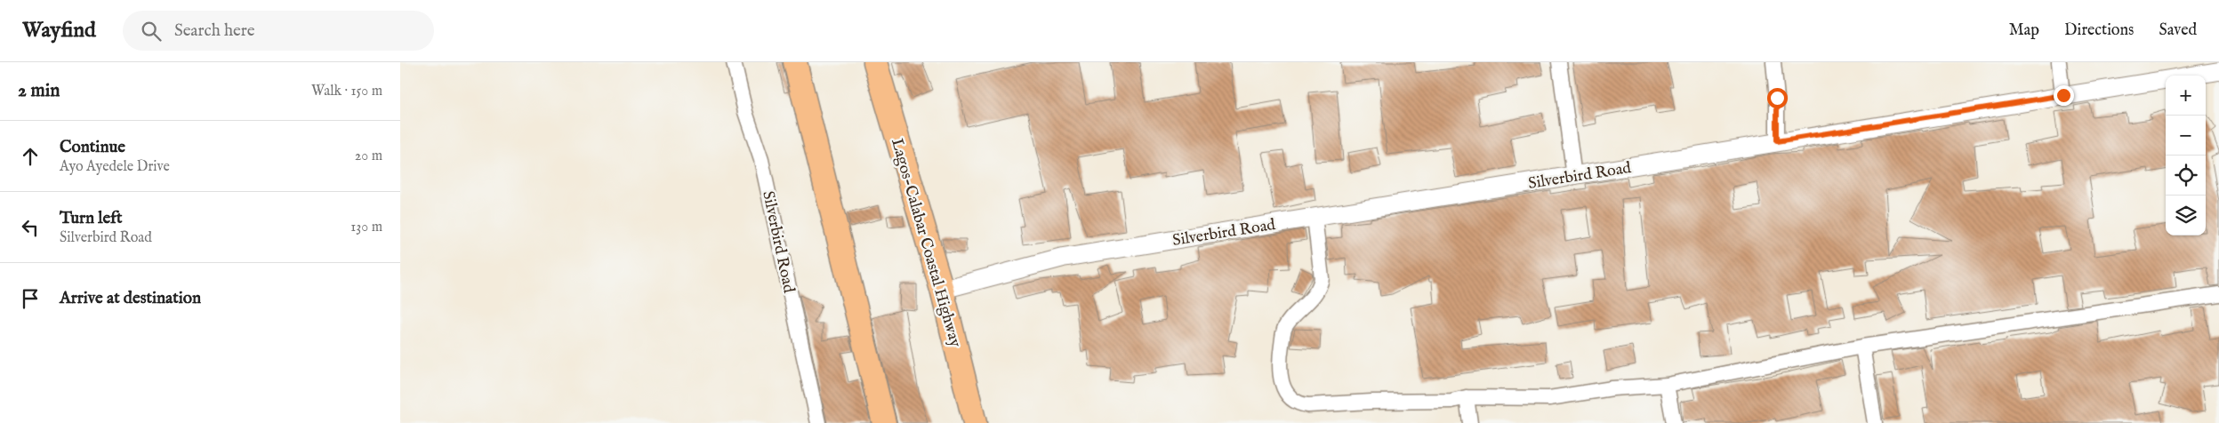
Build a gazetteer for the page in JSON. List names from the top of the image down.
{
  "streets": {
    "highway": ["Lagos-Calabar Coastal Highway"],
    "street": ["Silverbird Road"]
  },
  "crossings": [
    ["Silverbird Road", "Lagos-Calabar Coastal Highway"]
  ],
  "page": {
    "header": "Wayfind",
    "search": "Search here",
    "nav": ["Map", "Directions", "Saved"],
    "heading": ["2 min", "Walk · 150 m"],
    "map_buttons": ["+", "−"],
    "list": [
      ["Continue", "Ayo Ayedele Drive", "20 m"],
      ["Turn left", "Silverbird Road", "130 m"],
      "Arrive at destination"
    ]
  }
}
